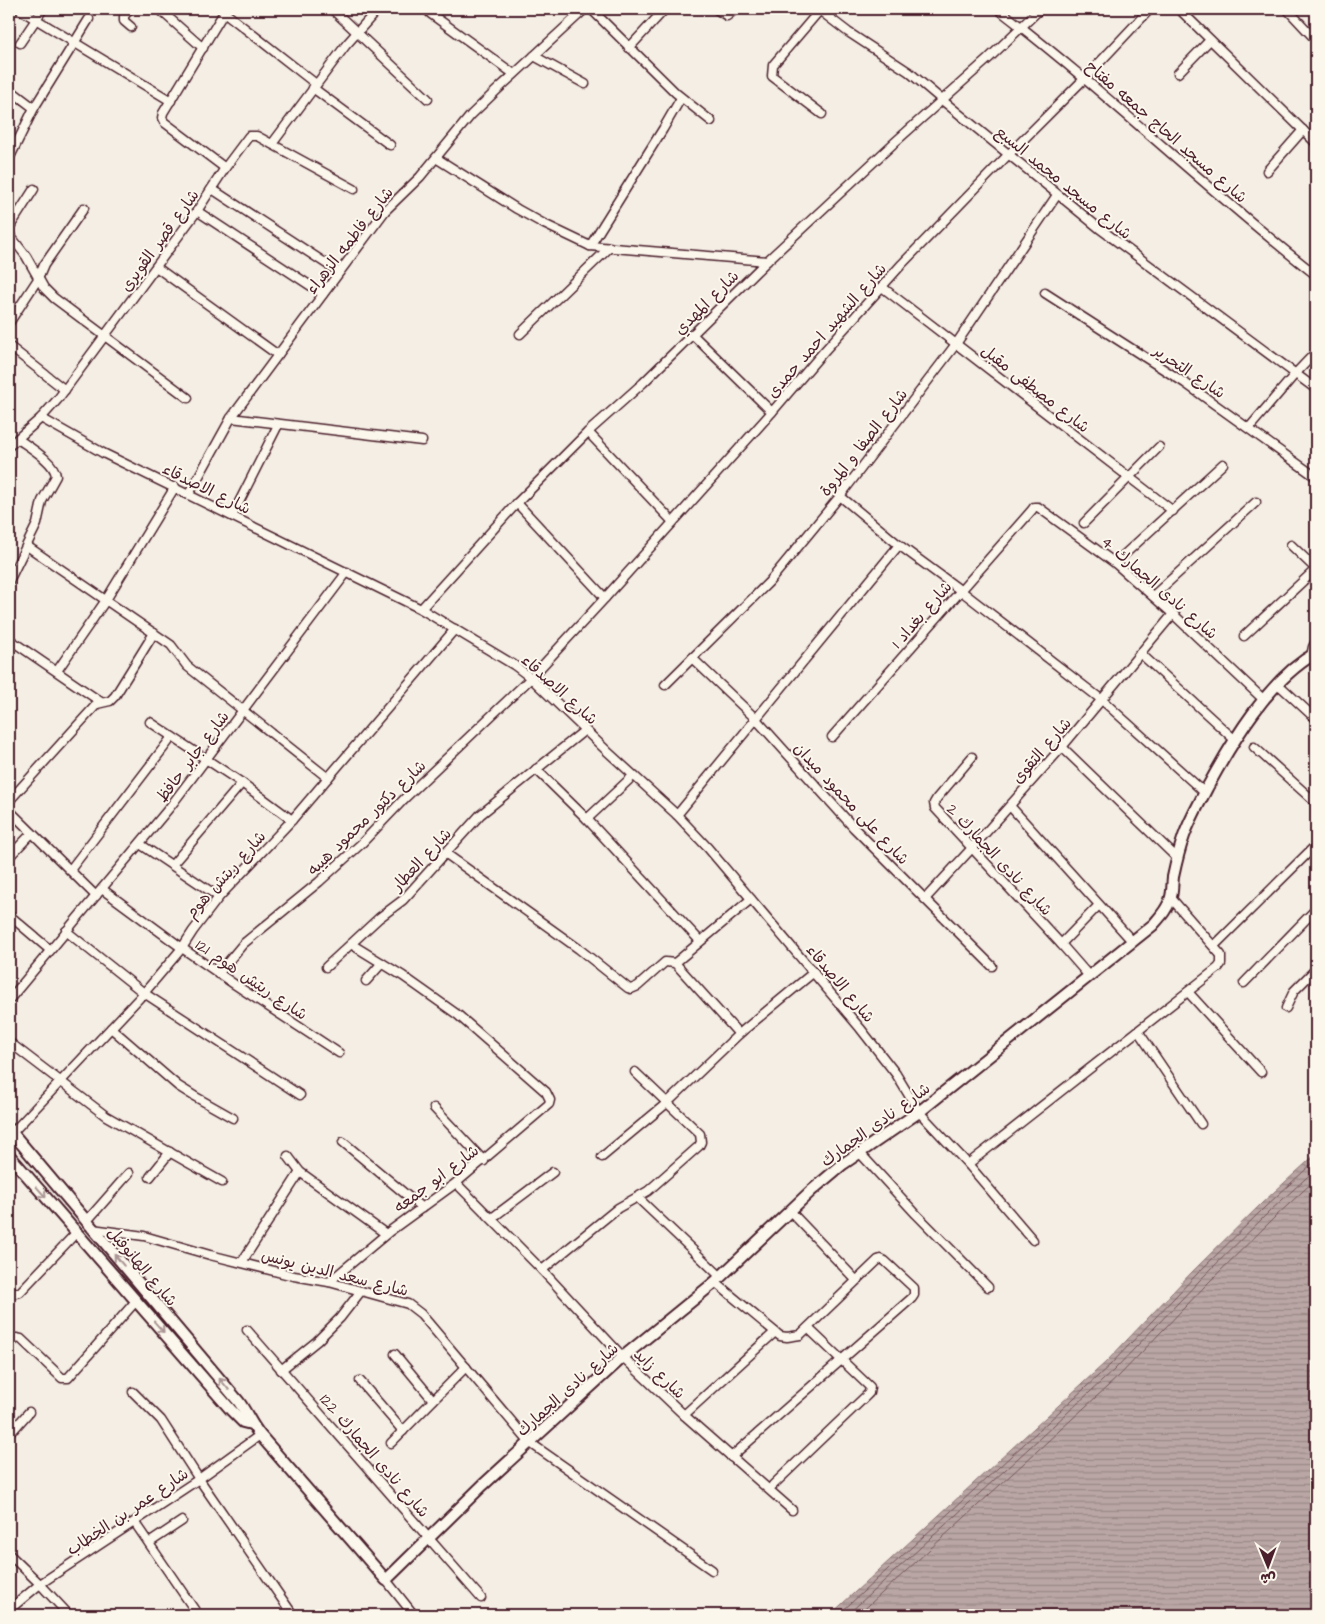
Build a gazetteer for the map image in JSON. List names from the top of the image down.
{
  "streets": {
    "street": [
      "شارع مسجد الحاج جمعه مفتاح",
      "شارع مسجد محمد السبع",
      "شارع قصر القويرى",
      "شارع فاطمه الزهراء",
      "شارع المهدي",
      "شارع الشهيد احمد حمدى",
      "شارع التحرير",
      "شارع مصطفى مقبل",
      "شارع الصفا و المروة",
      "شارع الاصدقاء",
      "شارع نادى الجمارك 4",
      "شارع بغداد 1",
      "شارع التقوى",
      "شارع جابر حافظ",
      "شارع على محمود ميدان",
      "شارع دكتور محمود هيبه",
      "شارع العطار",
      "شارع نادى الجمارك 2",
      "شارع ريتش هوم",
      "شارع ريتش هوم 121",
      "شارع نادى الجمارك",
      "شارع ابو جمعه",
      "شارع الهانوفيل",
      "شارع سعد الدين يونس",
      "شارع زايد",
      "شارع نادى الجمارك 122",
      "شارع عمر بن الخطاب"
    ]
  },
  "crossings": [
    ["شارع مسجد الحاج جمعه مفتاح", "شارع المهدي"],
    ["شارع مسجد الحاج جمعه مفتاح", "شارع الشهيد احمد حمدى"],
    ["شارع مسجد محمد السبع", "شارع المهدي"],
    ["شارع مسجد محمد السبع", "شارع الشهيد احمد حمدى"],
    ["شارع مسجد محمد السبع", "شارع الصفا و المروة"],
    ["شارع قصر القويرى", "شارع الاصدقاء"],
    ["شارع فاطمه الزهراء", "شارع الاصدقاء"],
    ["شارع المهدي", "شارع الاصدقاء"],
    ["شارع الشهيد احمد حمدى", "شارع مصطفى مقبل"],
    ["شارع الشهيد احمد حمدى", "شارع الاصدقاء"],
    ["شارع الشهيد احمد حمدى", "شارع دكتور محمود هيبه"],
    ["شارع مصطفى مقبل", "شارع الصفا و المروة"],
    ["شارع الصفا و المروة", "شارع على محمود ميدان"],
    ["شارع الاصدقاء", "شارع جابر حافظ"],
    ["شارع الاصدقاء", "شارع دكتور محمود هيبه"],
    ["شارع الاصدقاء", "شارع العطار"],
    ["شارع الاصدقاء", "شارع ريتش هوم"],
    ["شارع الاصدقاء", "شارع نادى الجمارك"],
    ["شارع نادى الجمارك 4", "شارع بغداد 1"],
    ["شارع نادى الجمارك 4", "شارع التقوى"],
    ["شارع نادى الجمارك 4", "شارع نادى الجمارك"],
    ["شارع التقوى", "شارع على محمود ميدان"],
    ["شارع التقوى", "شارع نادى الجمارك 2"],
    ["شارع جابر حافظ", "شارع ريتش هوم 121"],
    ["شارع دكتور محمود هيبه", "شارع ريتش هوم 121"],
    ["شارع نادى الجمارك 2", "شارع نادى الجمارك"],
    ["شارع ريتش هوم", "شارع ريتش هوم 121"],
    ["شارع ريتش هوم", "شارع الهانوفيل"],
    ["شارع نادى الجمارك", "شارع الهانوفيل"],
    ["شارع نادى الجمارك", "شارع سعد الدين يونس"],
    ["شارع نادى الجمارك", "شارع زايد"],
    ["شارع نادى الجمارك", "شارع نادى الجمارك 122"],
    ["شارع ابو جمعه", "شارع سعد الدين يونس"],
    ["شارع ابو جمعه", "شارع زايد"],
    ["شارع الهانوفيل", "شارع سعد الدين يونس"],
    ["شارع الهانوفيل", "شارع عمر بن الخطاب"]
  ],
  "north": "bottom"
}
